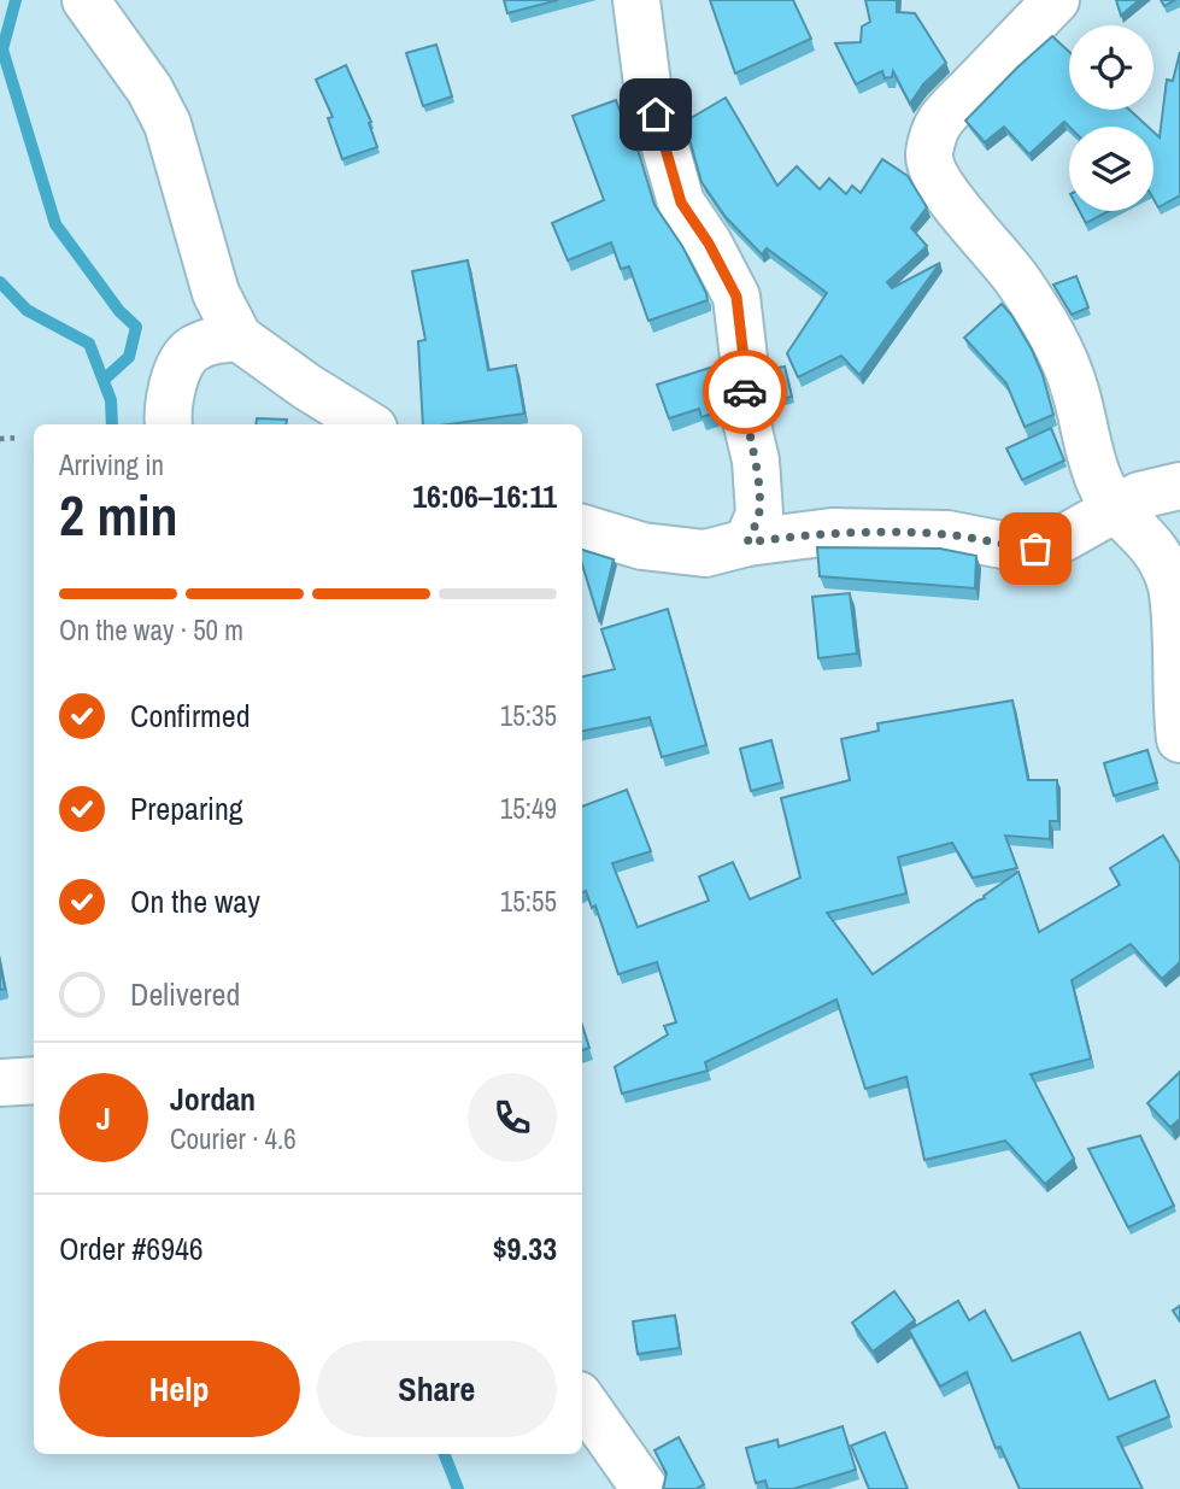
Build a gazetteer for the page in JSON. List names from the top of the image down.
{
  "page": {
    "heading": ["2 min", "Arriving in", "16:06–16:11"],
    "panel": [
      "Jordan",
      "Courier · 4.6",
      "Order #6946",
      "$9.33"
    ],
    "bar": "On the way · 50 m",
    "list": [
      ["Confirmed", "15:35"],
      ["Preparing", "15:49"],
      ["On the way", "15:55"],
      "Delivered"
    ],
    "round": "J",
    "buttons": ["Help", "Share"]
  }
}
